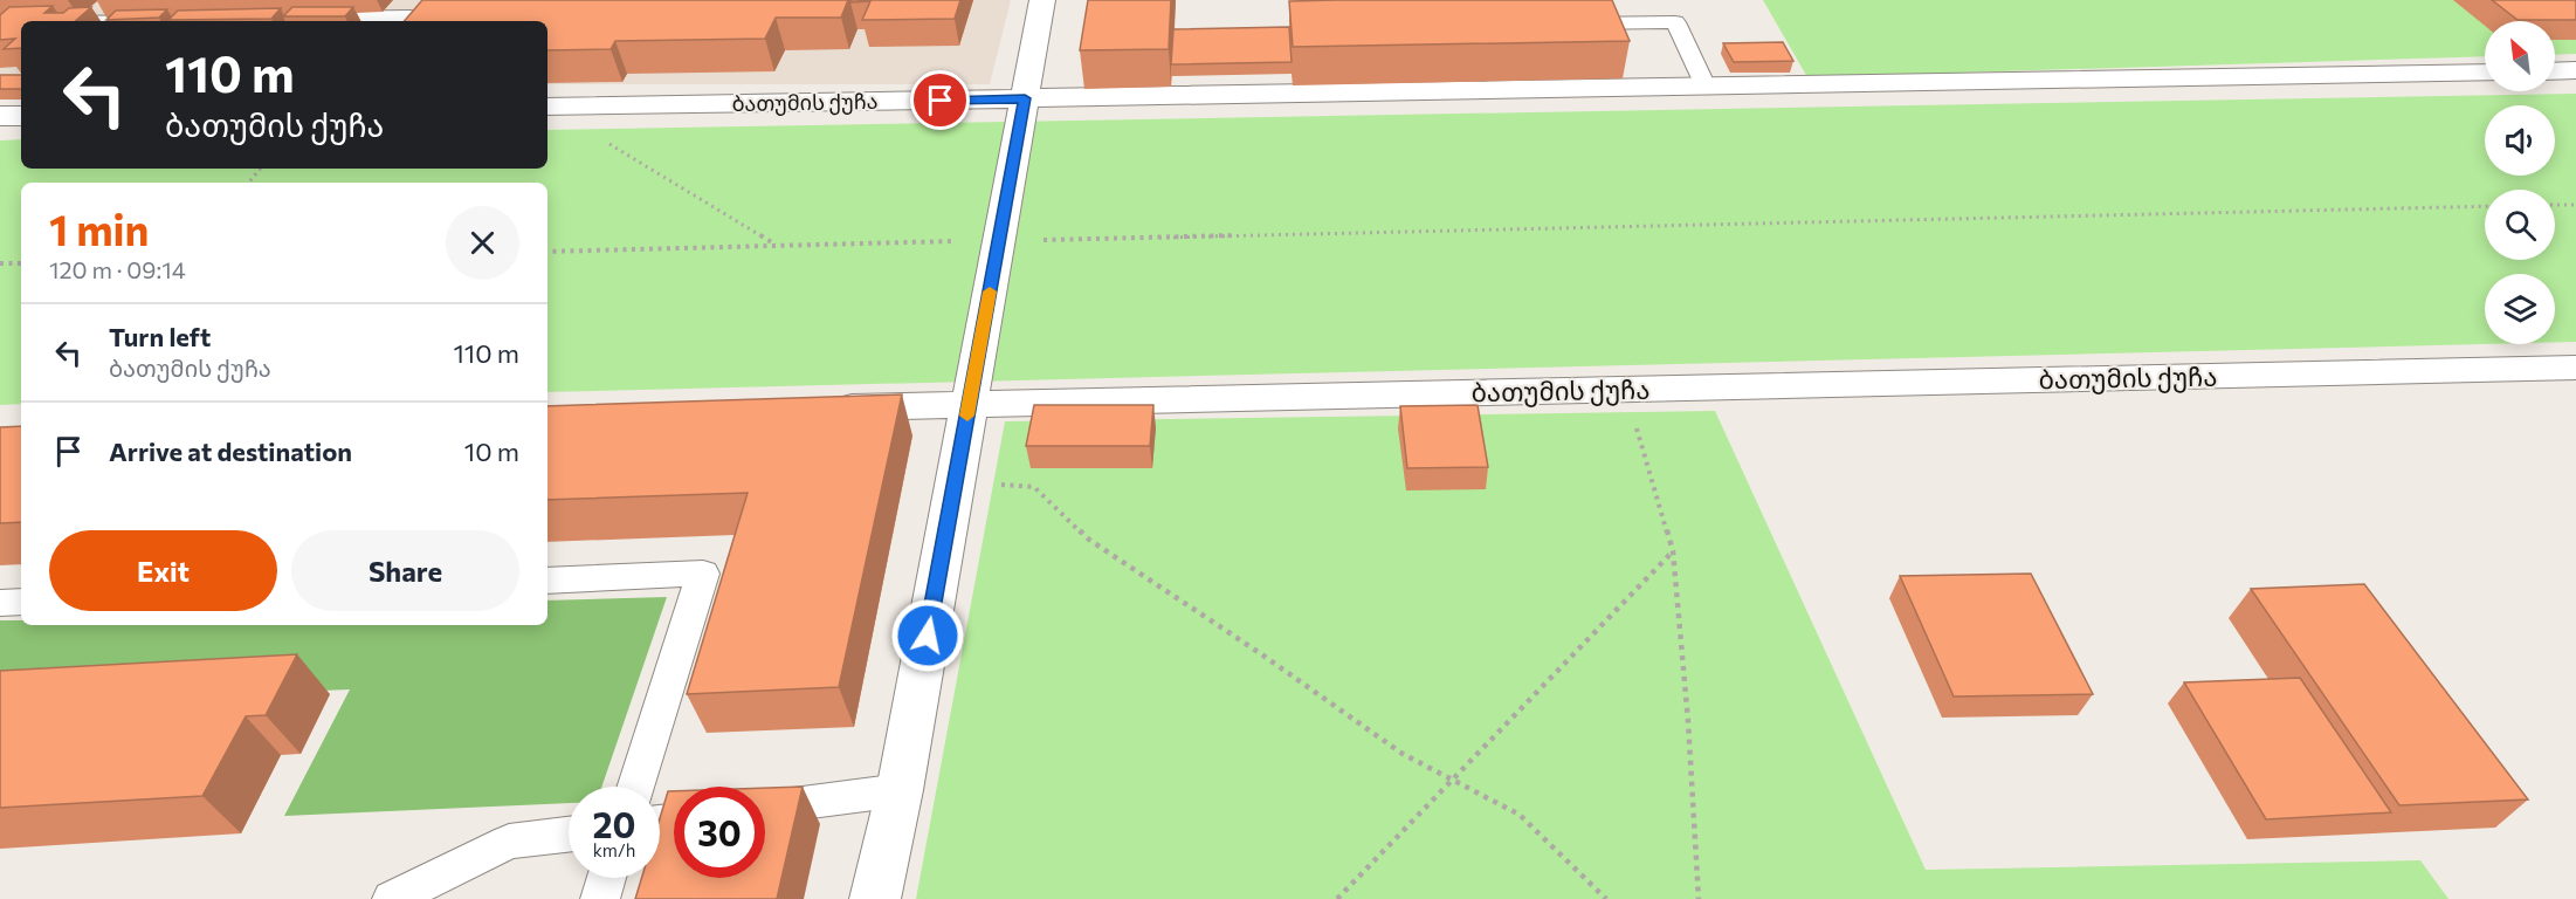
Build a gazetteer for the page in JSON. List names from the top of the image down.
{
  "streets": {
    "street": ["ბათუმის ქუჩა"]
  },
  "north": "top left",
  "page": {
    "turn": ["110 m", "ბათუმის ქუჩა"],
    "heading": ["1 min", "120 m · 09:14"],
    "list": [
      {
        "name": "Turn left",
        "note": "ბათუმის ქუჩა",
        "value": "110 m"
      },
      {
        "name": "Arrive at destination",
        "value": "10 m"
      }
    ],
    "buttons": ["Exit", "Share"],
    "speed": "20 km/h",
    "limit": "30"
  }
}
